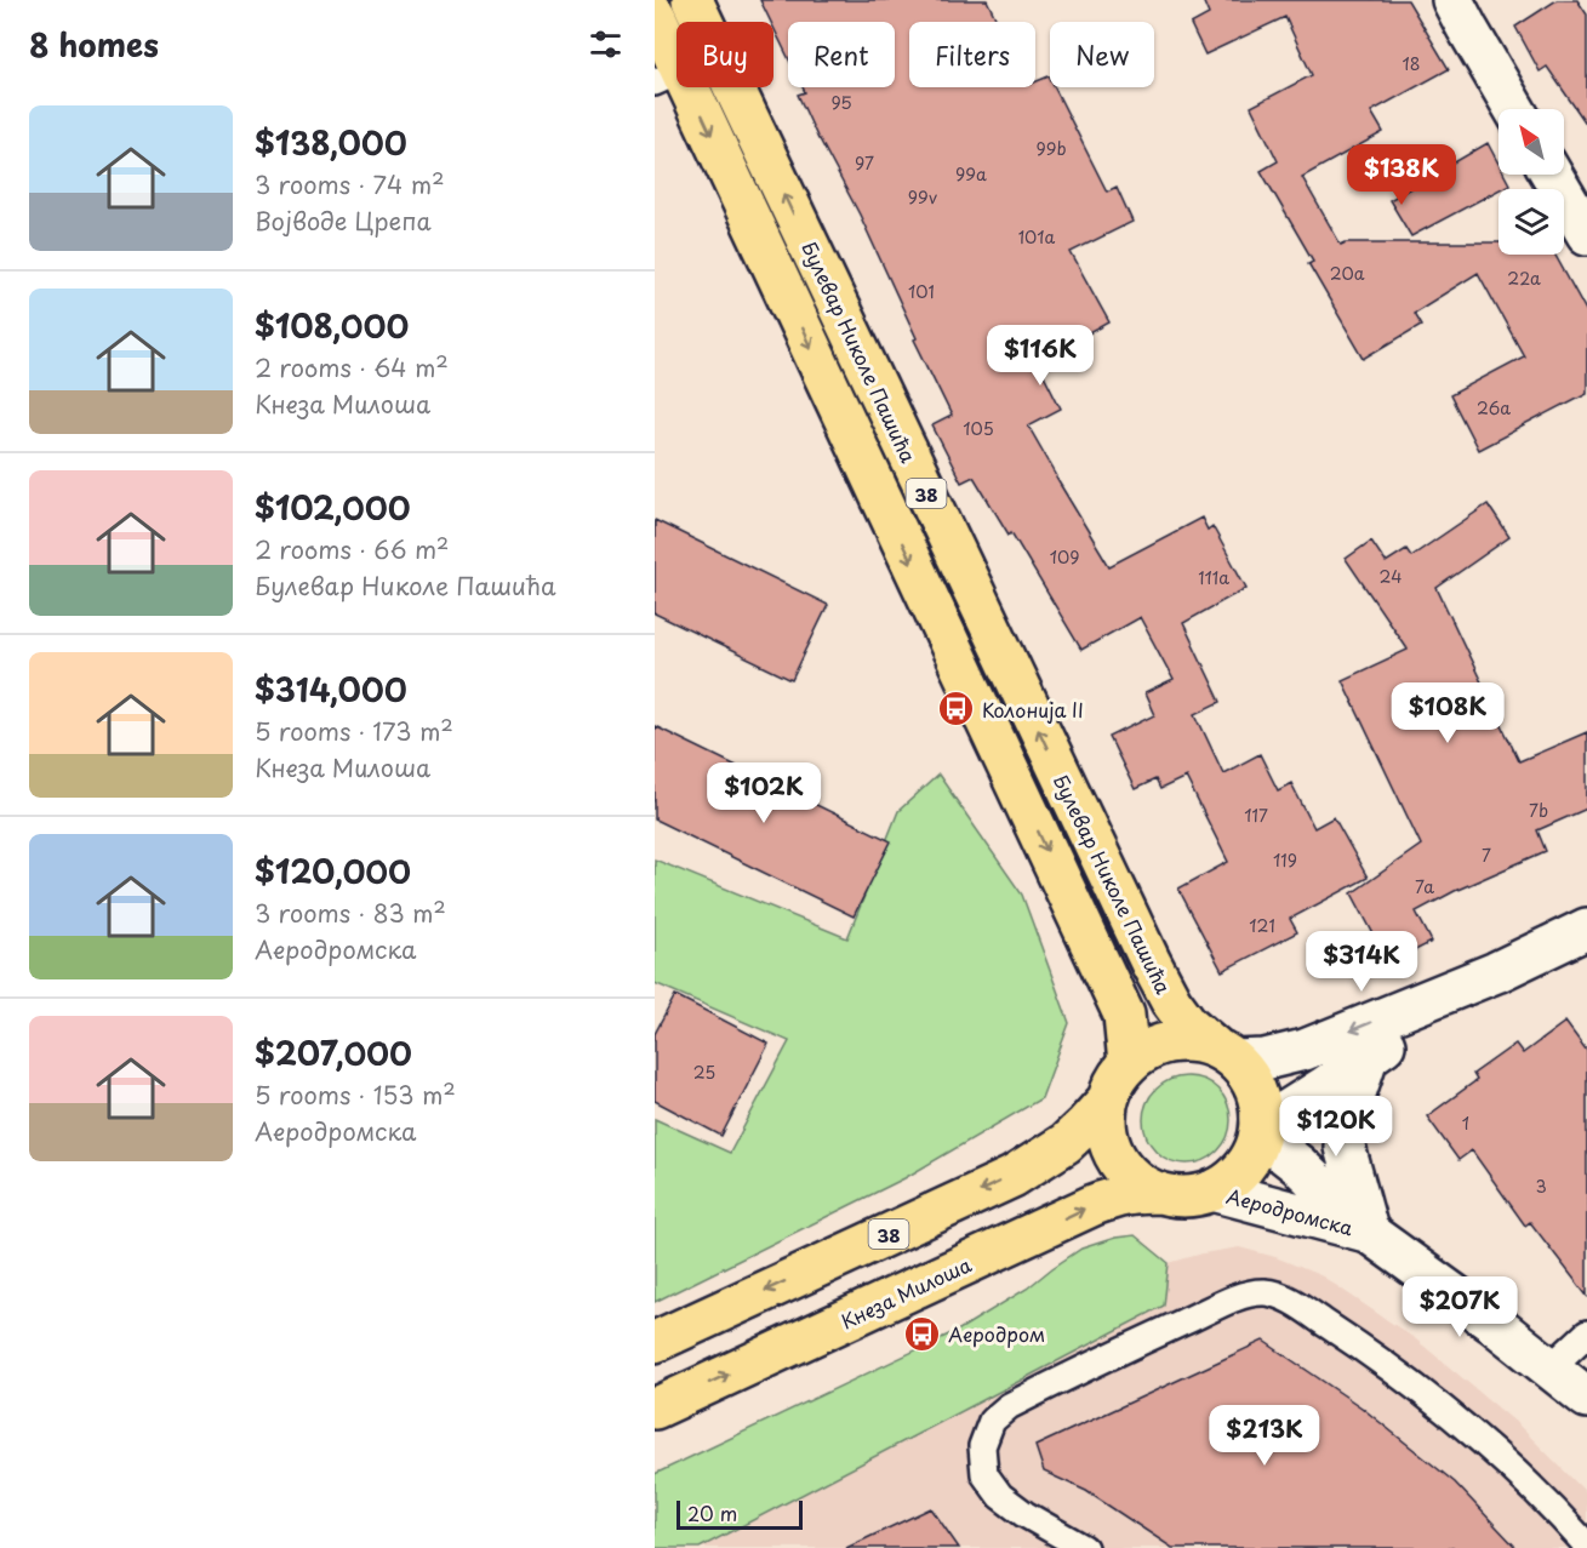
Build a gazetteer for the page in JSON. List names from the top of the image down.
{
  "streets": {
    "main road": ["Булевар Николе Пашића", "38", "Кнеза Милоша"],
    "street": ["Аеродромска"]
  },
  "crossings": [
    ["Булевар Николе Пашића", "38"],
    ["Булевар Николе Пашића", "Аеродромска"],
    ["Булевар Николе Пашића", "Кнеза Милоша"],
    ["38", "Аеродромска"],
    ["38", "Кнеза Милоша"],
    ["Аеродромска", "Кнеза Милоша"]
  ],
  "places": {
    "bus stop": ["Колонија II", "Аеродром"]
  },
  "house_numbers": [
    "18",
    "95",
    "99b",
    "97",
    "99a",
    "99v",
    "101a",
    "20a",
    "22a",
    "101",
    "26a",
    "105",
    "109",
    "24",
    "111a",
    "7b",
    "117",
    "7",
    "119",
    "7a",
    "121",
    "25",
    "1",
    "3"
  ],
  "scale_bar": "20 m",
  "north": "top left",
  "page": {
    "heading": "8 homes",
    "chip": [
      "Buy",
      "Rent",
      "Filters",
      "New"
    ],
    "list": [
      {
        "name": "$138,000",
        "note": "3 rooms · 74 m² · Војводе Црепа"
      },
      {
        "name": "$108,000",
        "note": "2 rooms · 64 m² · Кнеза Милоша"
      },
      {
        "name": "$102,000",
        "note": "2 rooms · 66 m² · Булевар Николе Пашића"
      },
      {
        "name": "$314,000",
        "note": "5 rooms · 173 m² · Кнеза Милоша"
      },
      {
        "name": "$120,000",
        "note": "3 rooms · 83 m² · Аеродромска"
      },
      {
        "name": "$207,000",
        "note": "5 rooms · 153 m² · Аеродромска"
      }
    ],
    "price": [
      "$138K",
      "$116K",
      "$108K",
      "$102K",
      "$314K",
      "$120K",
      "$207K",
      "$213K"
    ],
    "scale": "20 m"
  }
}
